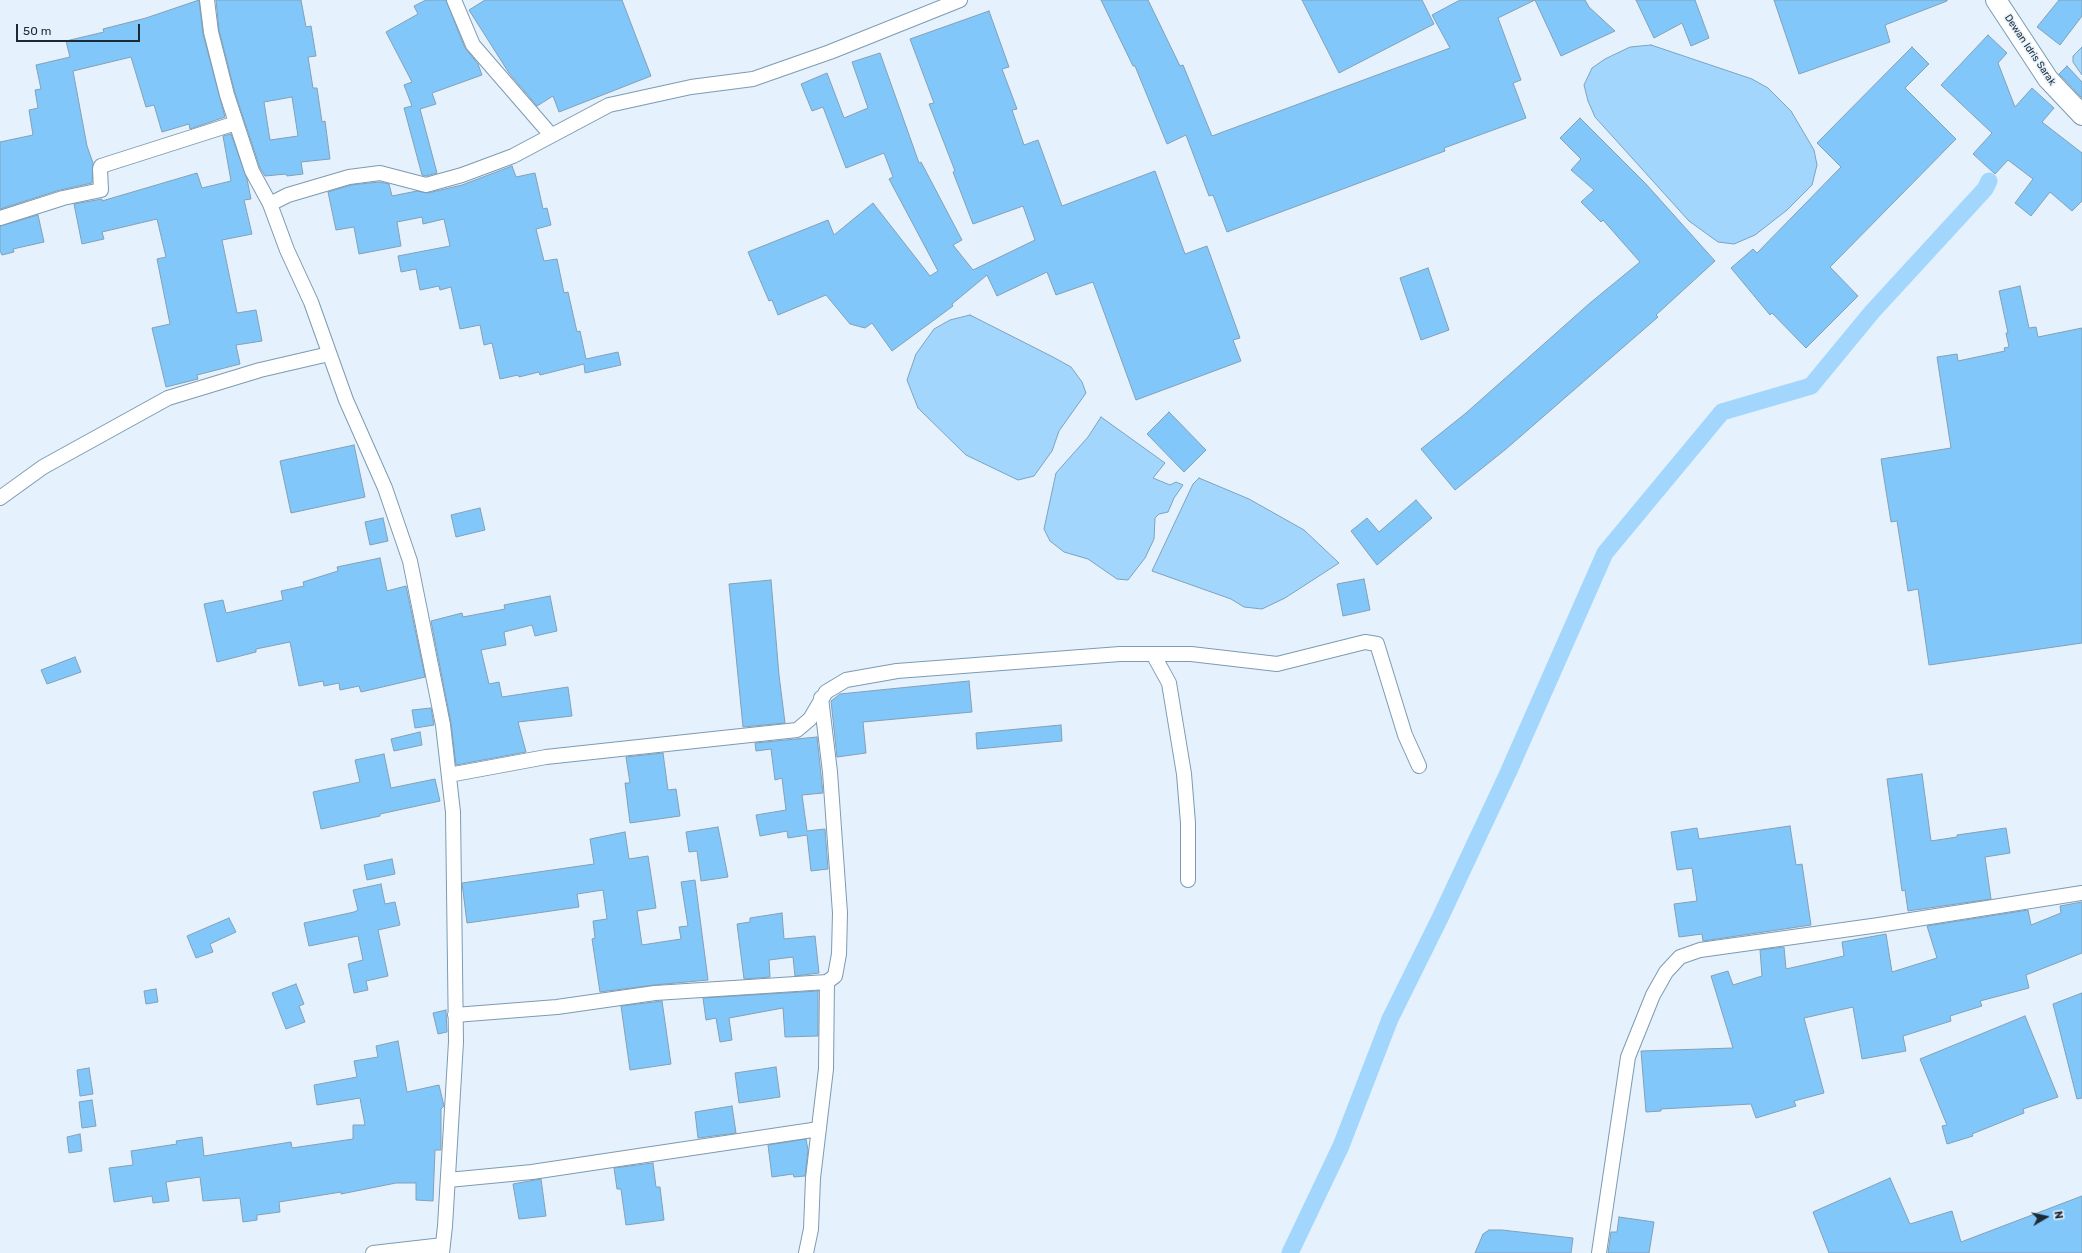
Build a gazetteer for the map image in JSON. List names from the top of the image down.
{
  "streets": {
    "main road": ["Dewan Idris Sarak"]
  },
  "scale_bar": "50 m",
  "north": "right"
}
